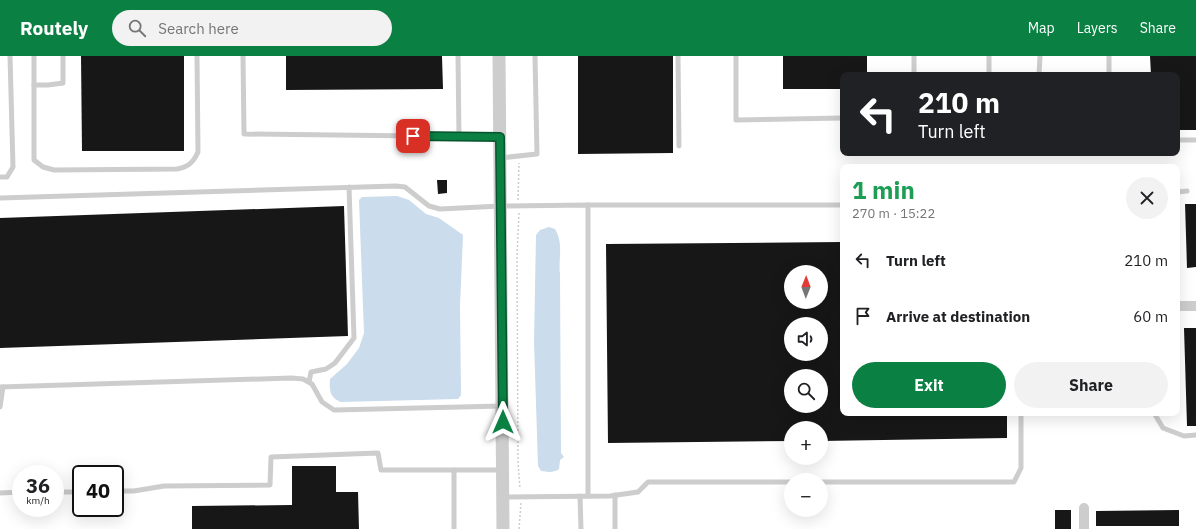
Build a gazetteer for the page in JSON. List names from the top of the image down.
{
  "north": "top",
  "page": {
    "header": "Routely",
    "search": "Search here",
    "nav": ["Map", "Layers", "Share"],
    "turn": ["210 m", "Turn left"],
    "heading": ["1 min", "270 m · 15:22"],
    "list": [
      {
        "name": "Turn left",
        "value": "210 m"
      },
      {
        "name": "Arrive at destination",
        "value": "60 m"
      }
    ],
    "map_buttons": ["+", "−"],
    "buttons": ["Exit", "Share"],
    "speed": "36 km/h",
    "limit": "40"
  }
}
